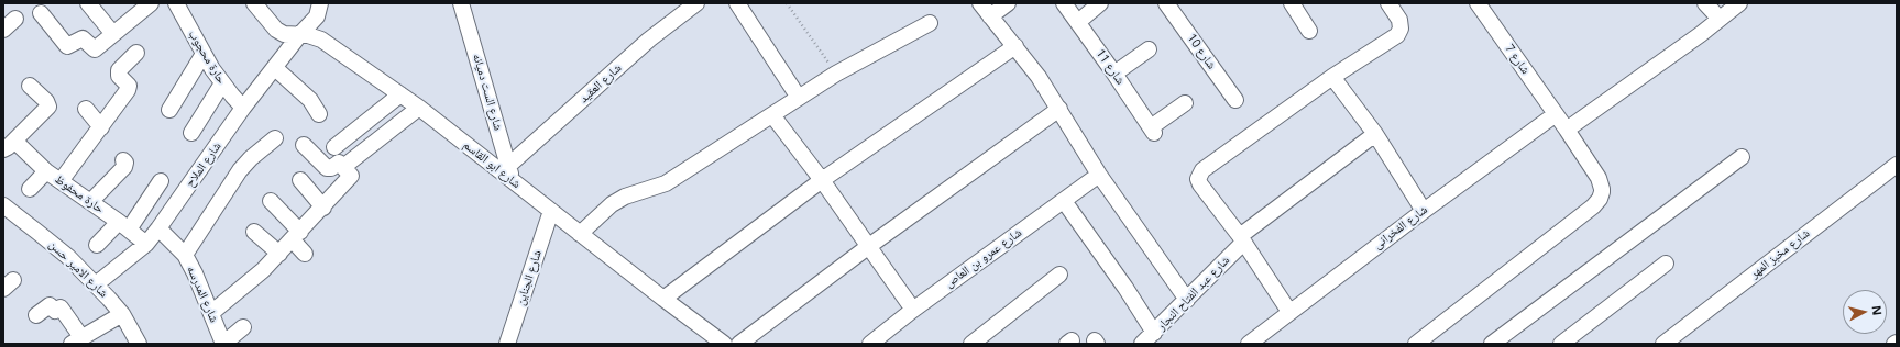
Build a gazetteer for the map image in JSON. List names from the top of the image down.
{
  "streets": {
    "street": [
      "شارع 10",
      "حارة محجوب",
      "شارع 7",
      "شارع 11",
      "شارع العقيد",
      "شارع الست دميانه",
      "شارع الملاح",
      "شارع ابو القاسم",
      "حارة محفوظ",
      "شارع الفخرانى",
      "شارع مخبز المهر",
      "شارع عمرو بن العاص",
      "شارع الامير حسن",
      "شارع الجناين",
      "شارع عبد الفتاح النجار",
      "شارع المدرسه"
    ]
  },
  "crossings": [
    ["حارة محجوب", "شارع الملاح"],
    ["شارع 7", "شارع الفخرانى"],
    ["شارع العقيد", "شارع الست دميانه"],
    ["شارع العقيد", "شارع ابو القاسم"],
    ["شارع الست دميانه", "شارع ابو القاسم"],
    ["شارع الملاح", "شارع ابو القاسم"],
    ["شارع الملاح", "حارة محفوظ"],
    ["شارع الملاح", "شارع الامير حسن"],
    ["شارع الملاح", "شارع المدرسه"],
    ["شارع ابو القاسم", "شارع الجناين"]
  ],
  "north": "right"
}
